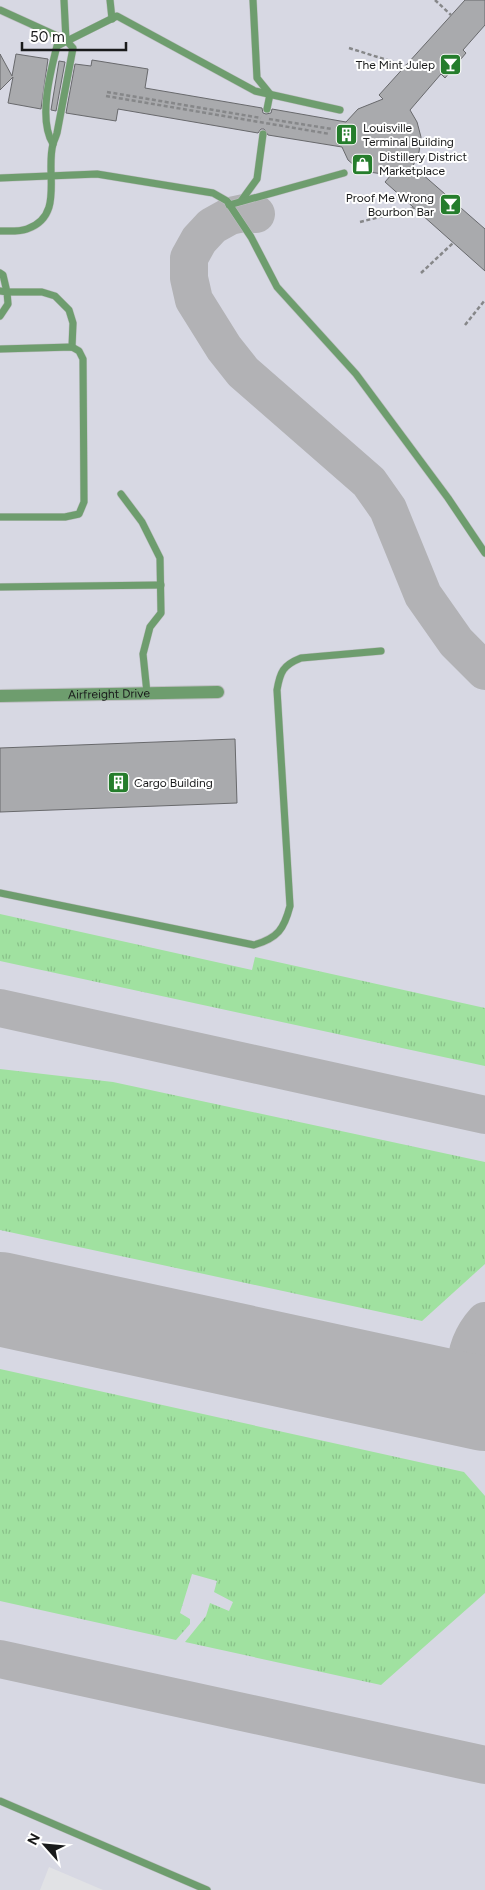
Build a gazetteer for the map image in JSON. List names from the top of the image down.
{
  "streets": {
    "street": ["Airfreight Drive"]
  },
  "places": {
    "bar": ["The Mint Julep", "Proof Me Wrong Bourbon Bar"],
    "building": ["Louisville Terminal Building", "Cargo Building"],
    "shop": ["Distillery District Marketplace"]
  },
  "scale_bar": "50 m",
  "north": "top left"
}
